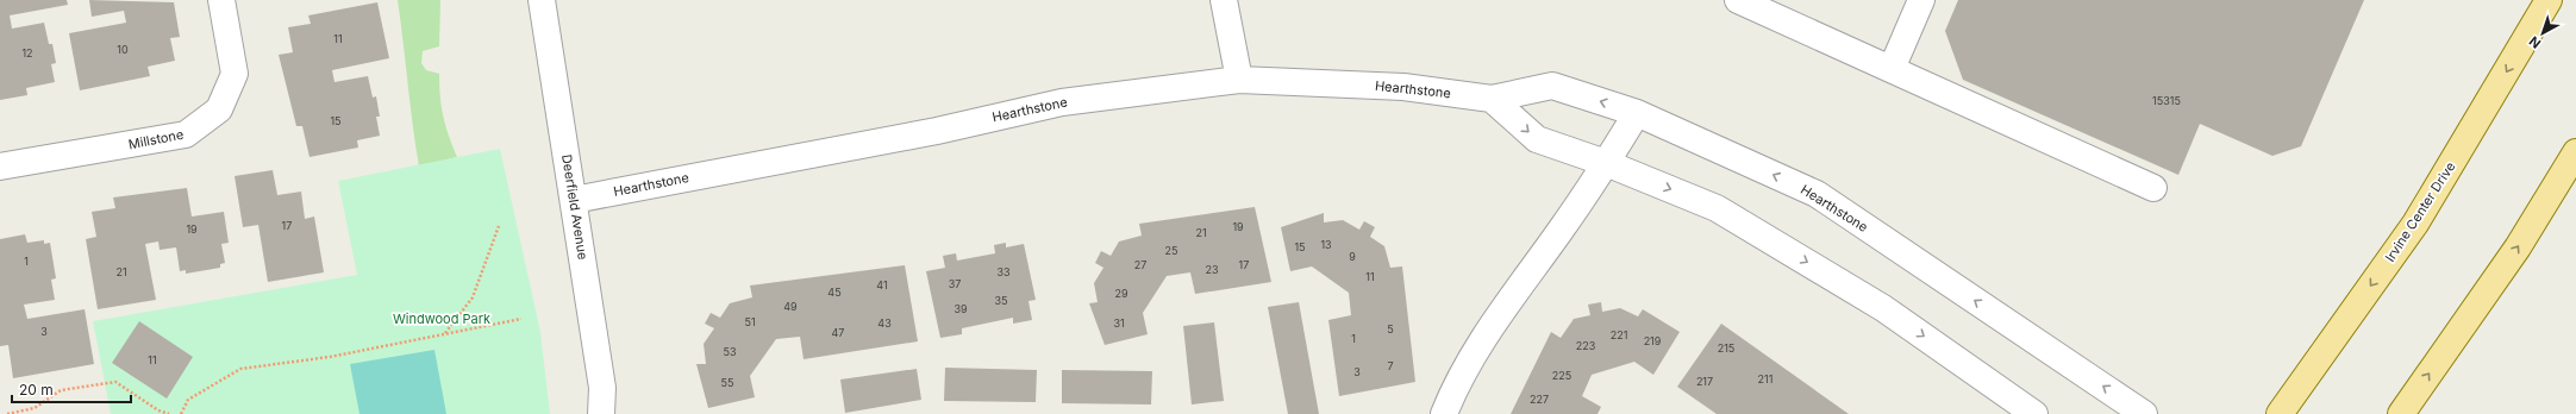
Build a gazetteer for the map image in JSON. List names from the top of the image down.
{
  "streets": {
    "main road": ["Irvine Center Drive"],
    "street": ["Hearthstone", "Millstone", "Deerfield Avenue"]
  },
  "crossings": [
    ["Hearthstone", "Deerfield Avenue"]
  ],
  "parks": ["Windwood Park"],
  "house_numbers": [
    "11",
    "10",
    "12",
    "15315",
    "15",
    "17",
    "19",
    "19",
    "21",
    "13",
    "15",
    "25",
    "9",
    "1",
    "27",
    "17",
    "23",
    "21",
    "33",
    "11",
    "37",
    "41",
    "45",
    "29",
    "35",
    "49",
    "39",
    "51",
    "43",
    "31",
    "5",
    "3",
    "47",
    "221",
    "1",
    "219",
    "223",
    "215",
    "53",
    "11",
    "7",
    "3",
    "225",
    "211",
    "217",
    "55",
    "227"
  ],
  "scale_bar": "20 m",
  "north": "bottom left"
}
